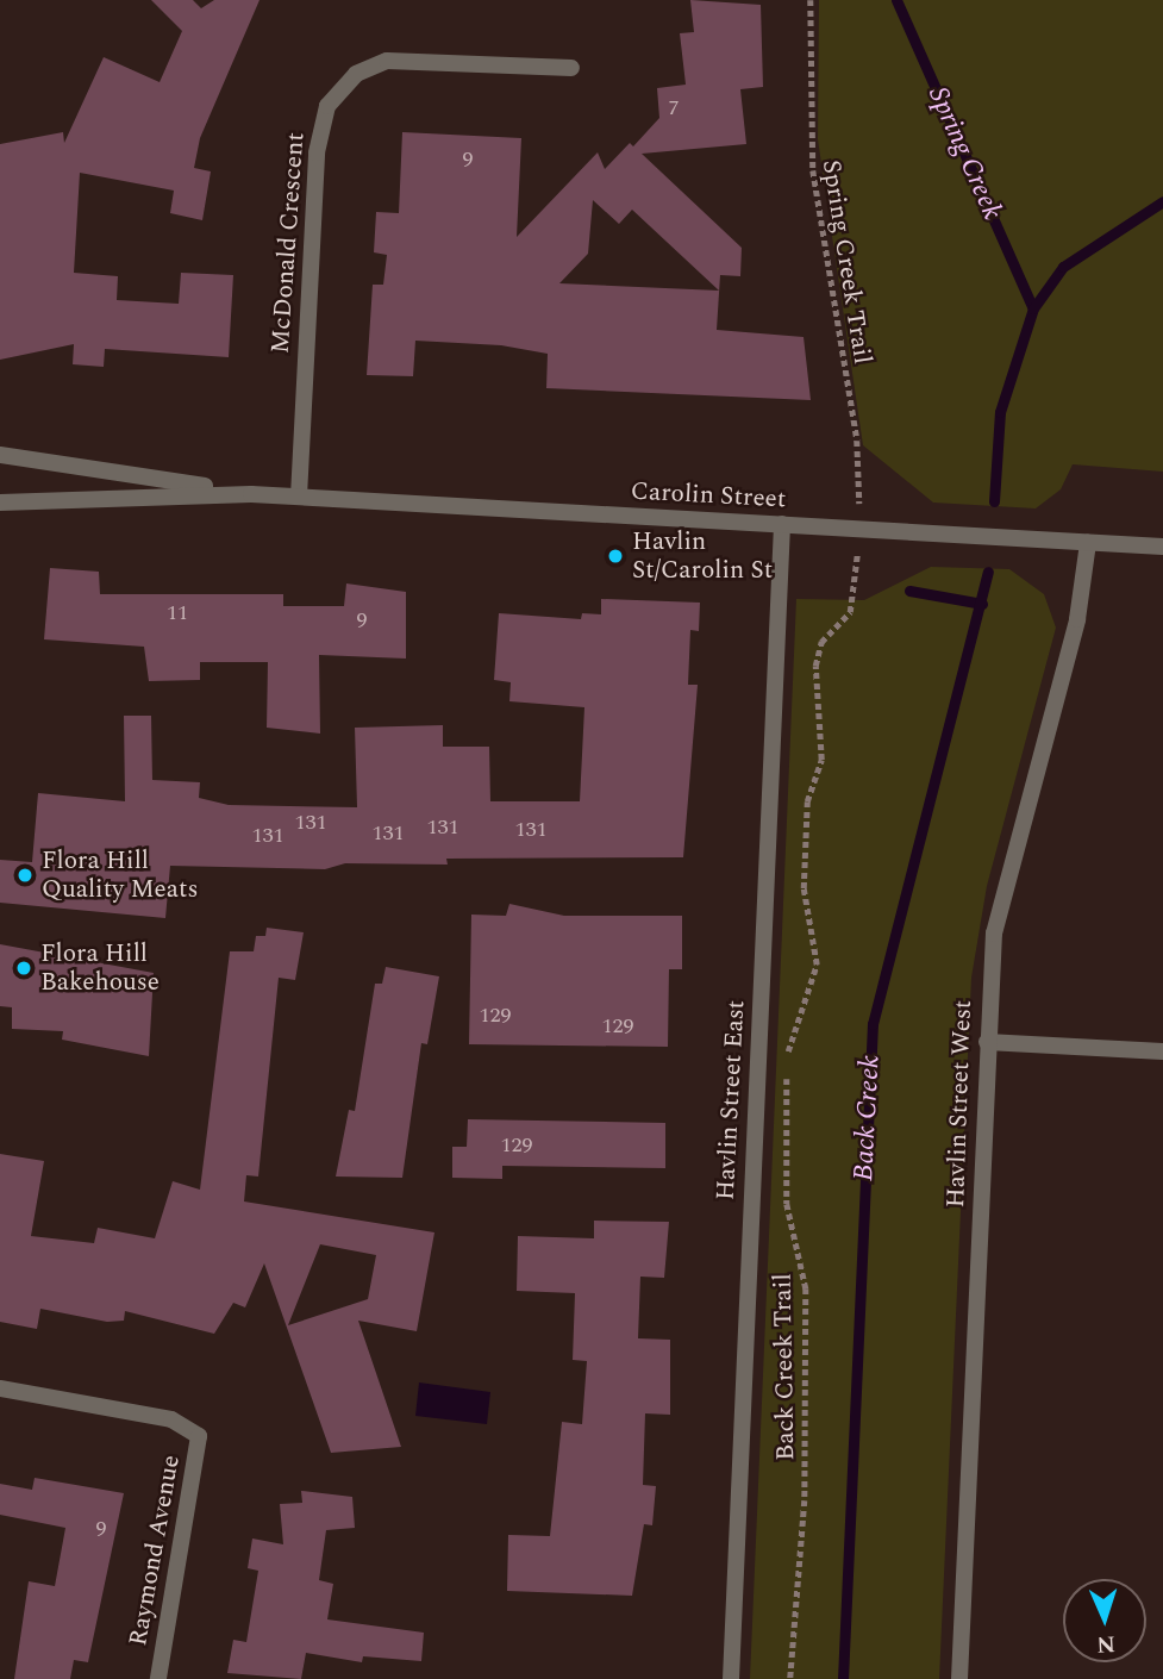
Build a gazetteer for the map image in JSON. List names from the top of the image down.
{
  "streets": {
    "street": [
      "McDonald Crescent",
      "Carolin Street",
      "Havlin Street East",
      "Havlin Street West",
      "Raymond Avenue"
    ],
    "path": ["Spring Creek Trail", "Back Creek Trail"]
  },
  "crossings": [
    ["McDonald Crescent", "Carolin Street"],
    ["Spring Creek Trail", "Carolin Street"],
    ["Spring Creek Trail", "Back Creek Trail"],
    ["Carolin Street", "Havlin Street East"],
    ["Carolin Street", "Havlin Street West"],
    ["Carolin Street", "Back Creek Trail"]
  ],
  "water": ["Spring Creek", "Back Creek"],
  "places": ["Havlin St/Carolin St", "Flora Hill Quality Meats", "Flora Hill Bakehouse"],
  "house_numbers": [
    "7",
    "9",
    "11",
    "9",
    "131",
    "131",
    "131",
    "131",
    "131",
    "129",
    "129",
    "129",
    "9"
  ],
  "north": "bottom"
}
